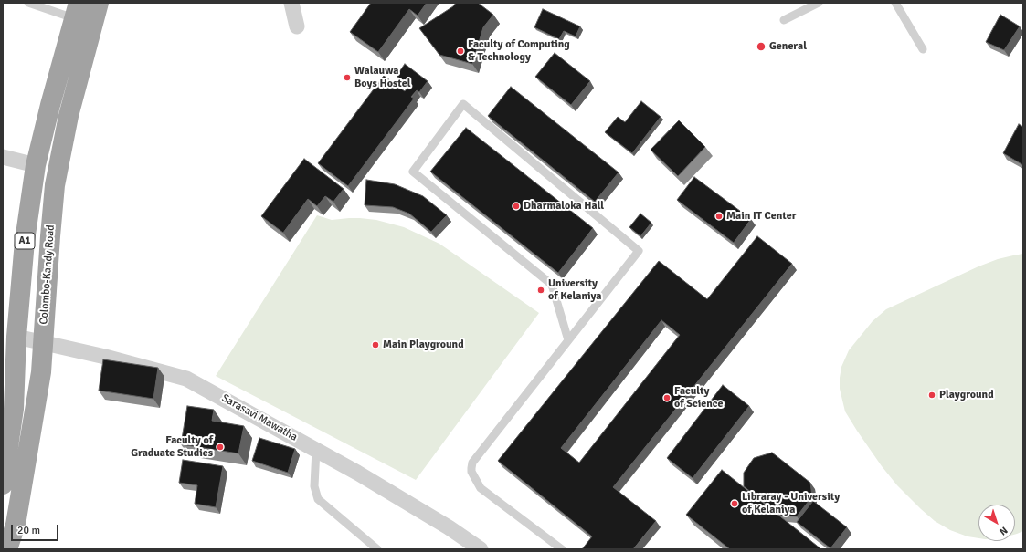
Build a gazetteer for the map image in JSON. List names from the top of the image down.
{
  "streets": {
    "highway": ["A1", "Colombo-Kandy Road"],
    "street": ["Sarasavi Mawatha"]
  },
  "crossings": [
    ["A1", "Sarasavi Mawatha"],
    ["Colombo-Kandy Road", "Sarasavi Mawatha"]
  ],
  "places": [
    "General",
    "Faculty of Computing & Technology",
    "Walauwa Boys Hostel",
    "Dharmaloka Hall",
    "Main IT Center",
    "University of Kelaniya",
    "Main Playground",
    "Playground",
    "Faculty of Science",
    "Faculty of Graduate Studies",
    "Libraray - University of Kelaniya"
  ],
  "scale_bar": "20 m",
  "north": "bottom right"
}
